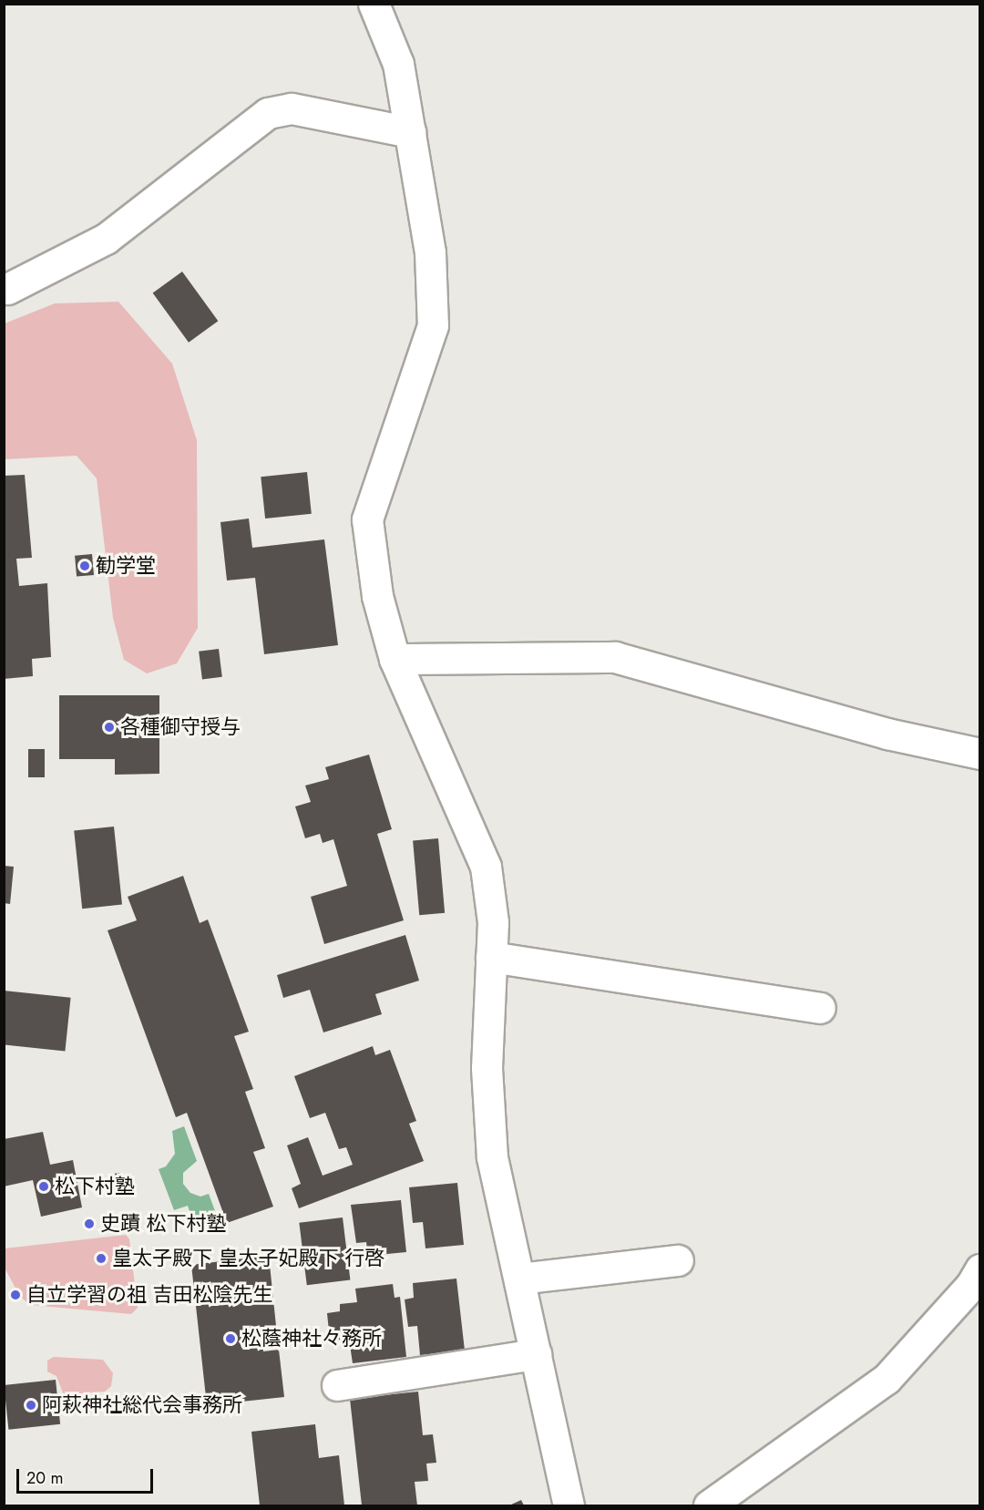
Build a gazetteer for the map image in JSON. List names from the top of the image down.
{
  "places": [
    "勧学堂",
    "各種御守授与",
    "松下村塾",
    "史蹟 松下村塾",
    "皇太子殿下 皇太子妃殿下 行啓",
    "自立学習の祖 吉田松陰先生",
    "松蔭神社々務所",
    "阿萩神社総代会事務所"
  ],
  "scale_bar": "20 m"
}
